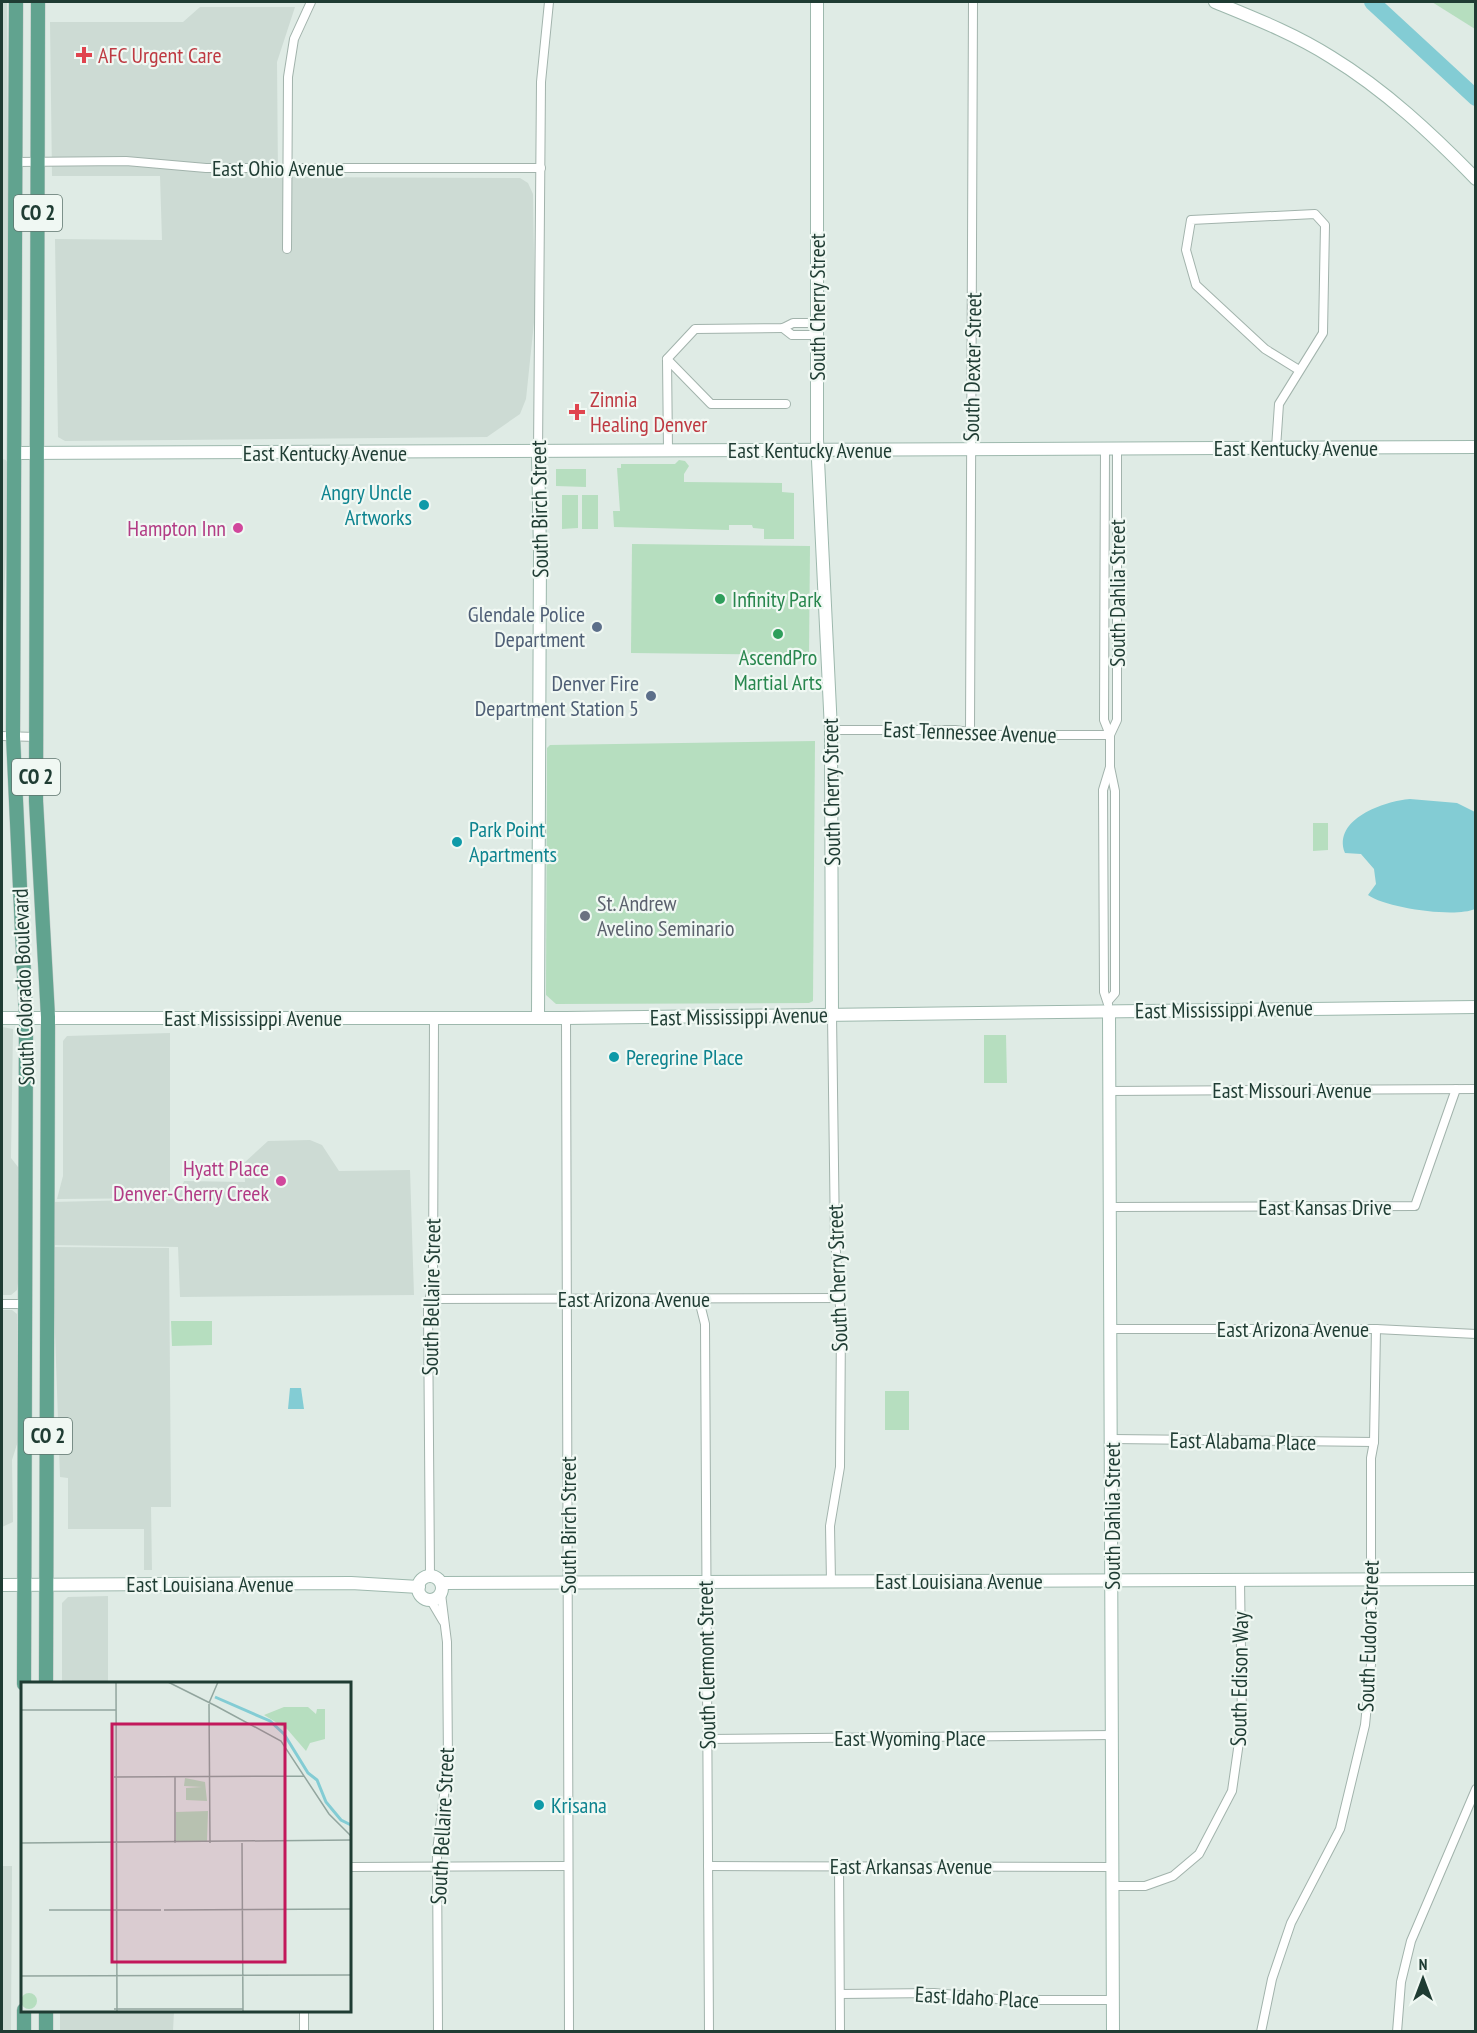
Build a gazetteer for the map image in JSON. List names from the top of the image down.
{
  "streets": {
    "main road": ["CO 2", "South Colorado Boulevard"],
    "street": [
      "East Ohio Avenue",
      "South Cherry Street",
      "South Dexter Street",
      "East Kentucky Avenue",
      "South Birch Street",
      "South Dahlia Street",
      "East Tennessee Avenue",
      "East Mississippi Avenue",
      "East Missouri Avenue",
      "East Kansas Drive",
      "South Bellaire Street",
      "East Arizona Avenue",
      "East Alabama Place",
      "East Louisiana Avenue",
      "South Eudora Street",
      "South Clermont Street",
      "South Edison Way",
      "East Wyoming Place",
      "East Arkansas Avenue",
      "East Idaho Place"
    ]
  },
  "crossings": [
    ["East Ohio Avenue", "South Birch Street"],
    ["East Ohio Avenue", "South Colorado Boulevard"],
    ["South Cherry Street", "East Kentucky Avenue"],
    ["South Cherry Street", "East Tennessee Avenue"],
    ["South Cherry Street", "East Mississippi Avenue"],
    ["South Cherry Street", "East Arizona Avenue"],
    ["South Cherry Street", "East Louisiana Avenue"],
    ["South Dexter Street", "East Kentucky Avenue"],
    ["South Dexter Street", "East Tennessee Avenue"],
    ["East Kentucky Avenue", "South Birch Street"],
    ["East Kentucky Avenue", "South Dahlia Street"],
    ["East Kentucky Avenue", "South Colorado Boulevard"],
    ["South Birch Street", "East Mississippi Avenue"],
    ["South Birch Street", "East Arizona Avenue"],
    ["South Birch Street", "East Louisiana Avenue"],
    ["South Dahlia Street", "East Tennessee Avenue"],
    ["South Dahlia Street", "East Mississippi Avenue"],
    ["South Dahlia Street", "East Missouri Avenue"],
    ["South Dahlia Street", "East Kansas Drive"],
    ["South Dahlia Street", "East Arizona Avenue"],
    ["South Dahlia Street", "East Alabama Place"],
    ["South Dahlia Street", "East Louisiana Avenue"],
    ["South Dahlia Street", "South Edison Way"],
    ["South Dahlia Street", "East Wyoming Place"],
    ["South Dahlia Street", "East Arkansas Avenue"],
    ["South Dahlia Street", "East Idaho Place"],
    ["South Colorado Boulevard", "East Mississippi Avenue"],
    ["South Colorado Boulevard", "East Louisiana Avenue"],
    ["East Mississippi Avenue", "South Bellaire Street"],
    ["East Missouri Avenue", "East Kansas Drive"],
    ["South Bellaire Street", "East Arizona Avenue"],
    ["South Bellaire Street", "East Louisiana Avenue"],
    ["East Arizona Avenue", "South Eudora Street"],
    ["East Arizona Avenue", "South Clermont Street"],
    ["East Alabama Place", "South Eudora Street"],
    ["East Louisiana Avenue", "South Eudora Street"],
    ["East Louisiana Avenue", "South Clermont Street"],
    ["East Louisiana Avenue", "South Edison Way"],
    ["South Clermont Street", "East Wyoming Place"],
    ["South Clermont Street", "East Arkansas Avenue"]
  ],
  "places": {
    "health": ["AFC Urgent Care", "Zinnia Healing Denver"],
    "other": [
      "Angry Uncle Artworks",
      "Hampton Inn",
      "Infinity Park",
      "Glendale Police Department",
      "AscendPro Martial Arts",
      "Denver Fire Department Station 5",
      "Park Point Apartments",
      "St. Andrew Avelino Seminario",
      "Peregrine Place",
      "Hyatt Place Denver-Cherry Creek",
      "Krisana"
    ]
  },
  "north": "top"
}
